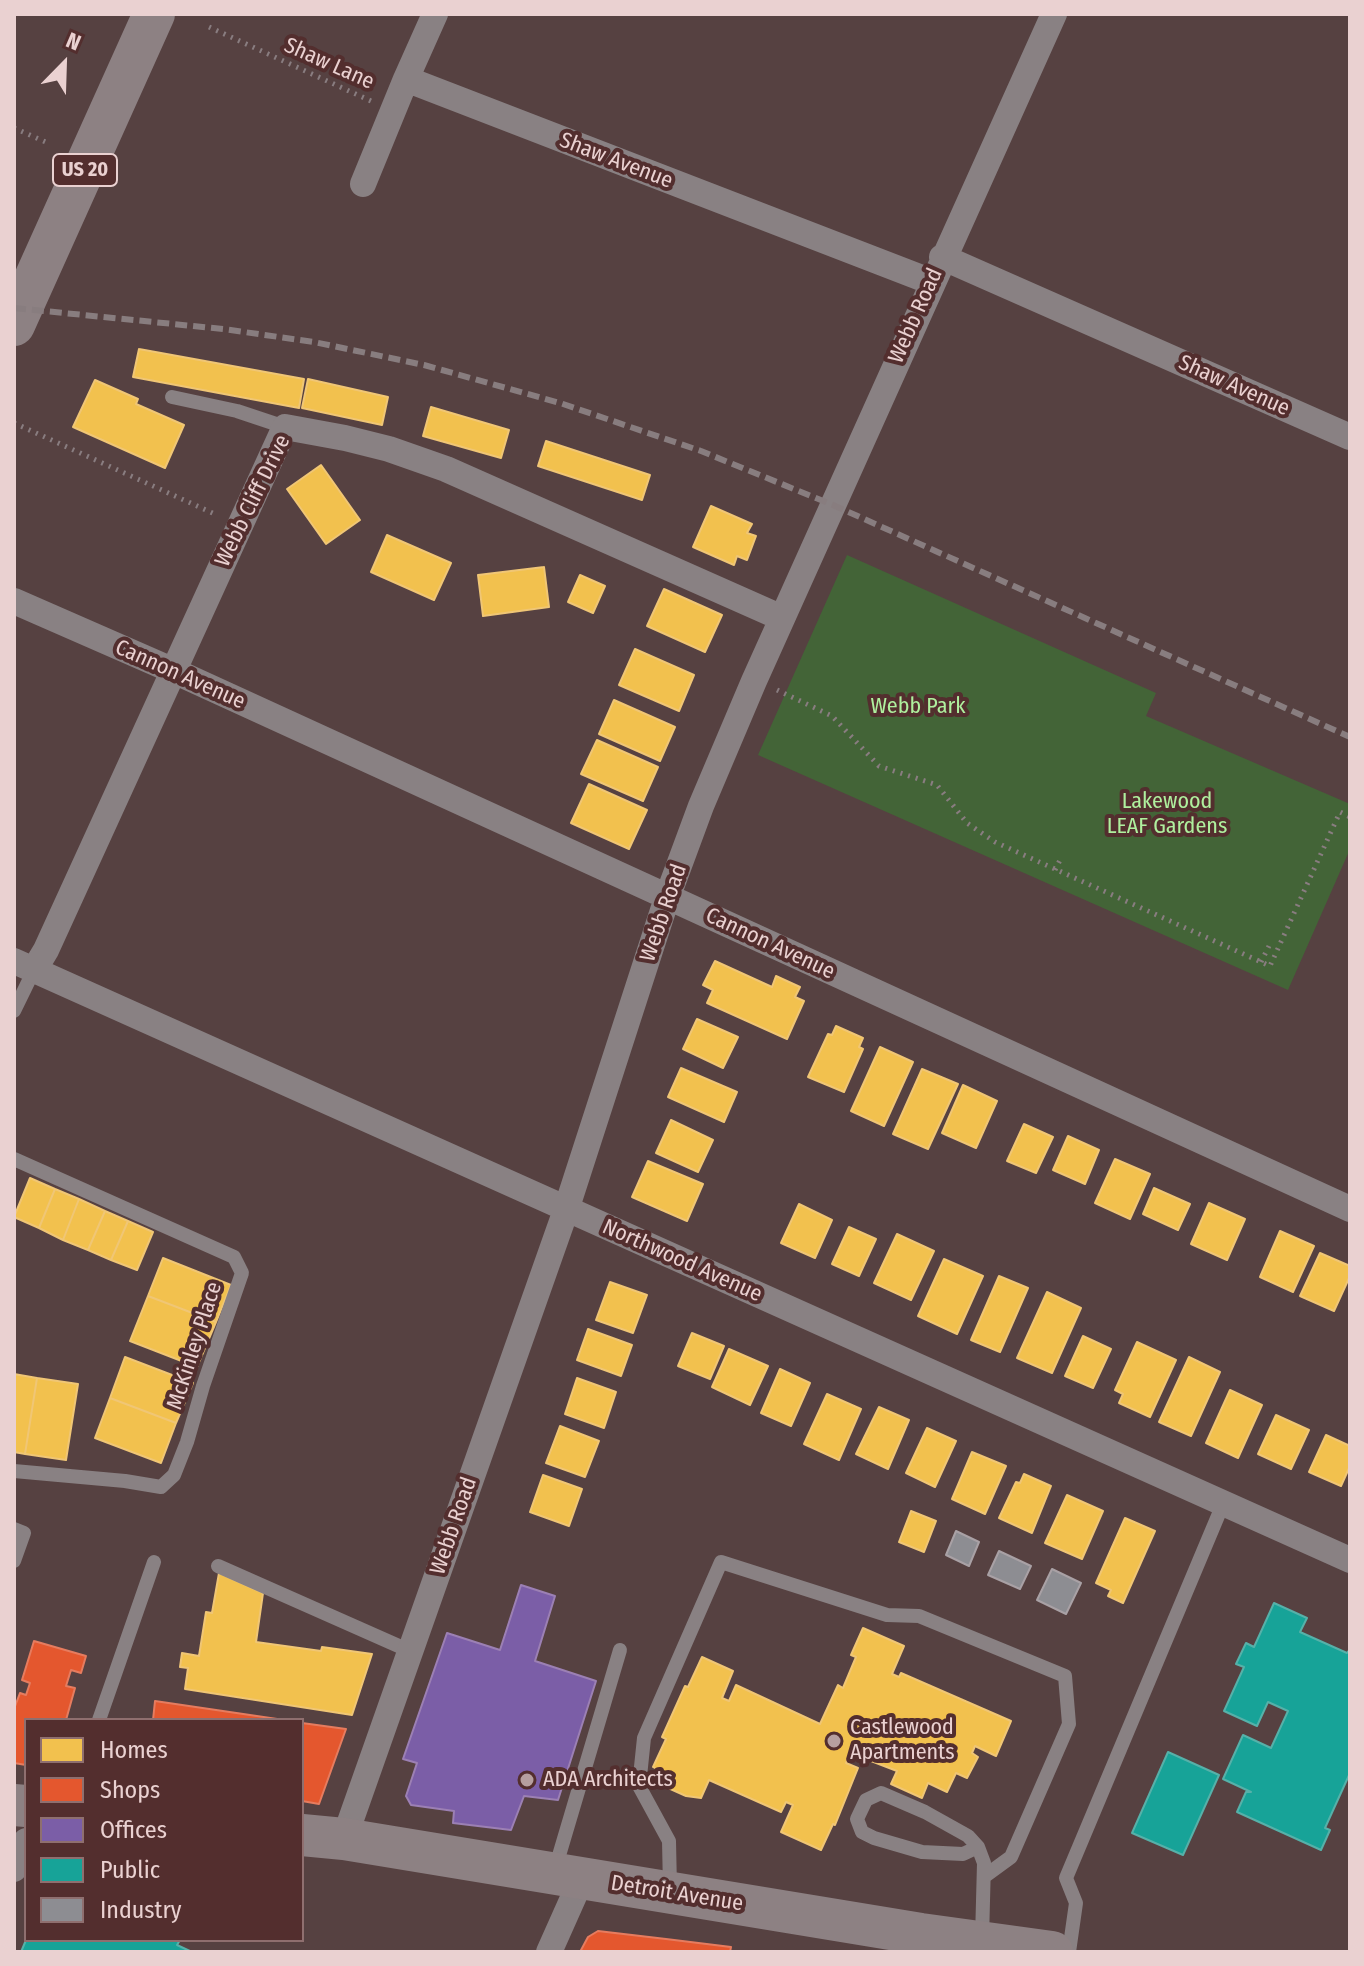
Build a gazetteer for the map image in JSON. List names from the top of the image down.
{
  "streets": {
    "main road": ["US 20", "Detroit Avenue"],
    "street": [
      "Shaw Avenue",
      "Webb Road",
      "Webb Cliff Drive",
      "Cannon Avenue",
      "Northwood Avenue"
    ],
    "lane": ["McKinley Place"],
    "path": ["Shaw Lane"]
  },
  "crossings": [
    ["Shaw Avenue", "Webb Road"],
    ["Webb Road", "Webb Cliff Drive"],
    ["Webb Road", "Cannon Avenue"],
    ["Webb Road", "Northwood Avenue"],
    ["Webb Road", "Detroit Avenue"],
    ["Webb Cliff Drive", "Cannon Avenue"],
    ["Webb Cliff Drive", "Northwood Avenue"]
  ],
  "parks": ["Webb Park", "Lakewood LEAF Gardens"],
  "places": ["Castlewood Apartments", "ADA Architects"],
  "legend": [
    "Homes",
    "Shops",
    "Offices",
    "Public",
    "Industry"
  ],
  "north": "top right"
}
